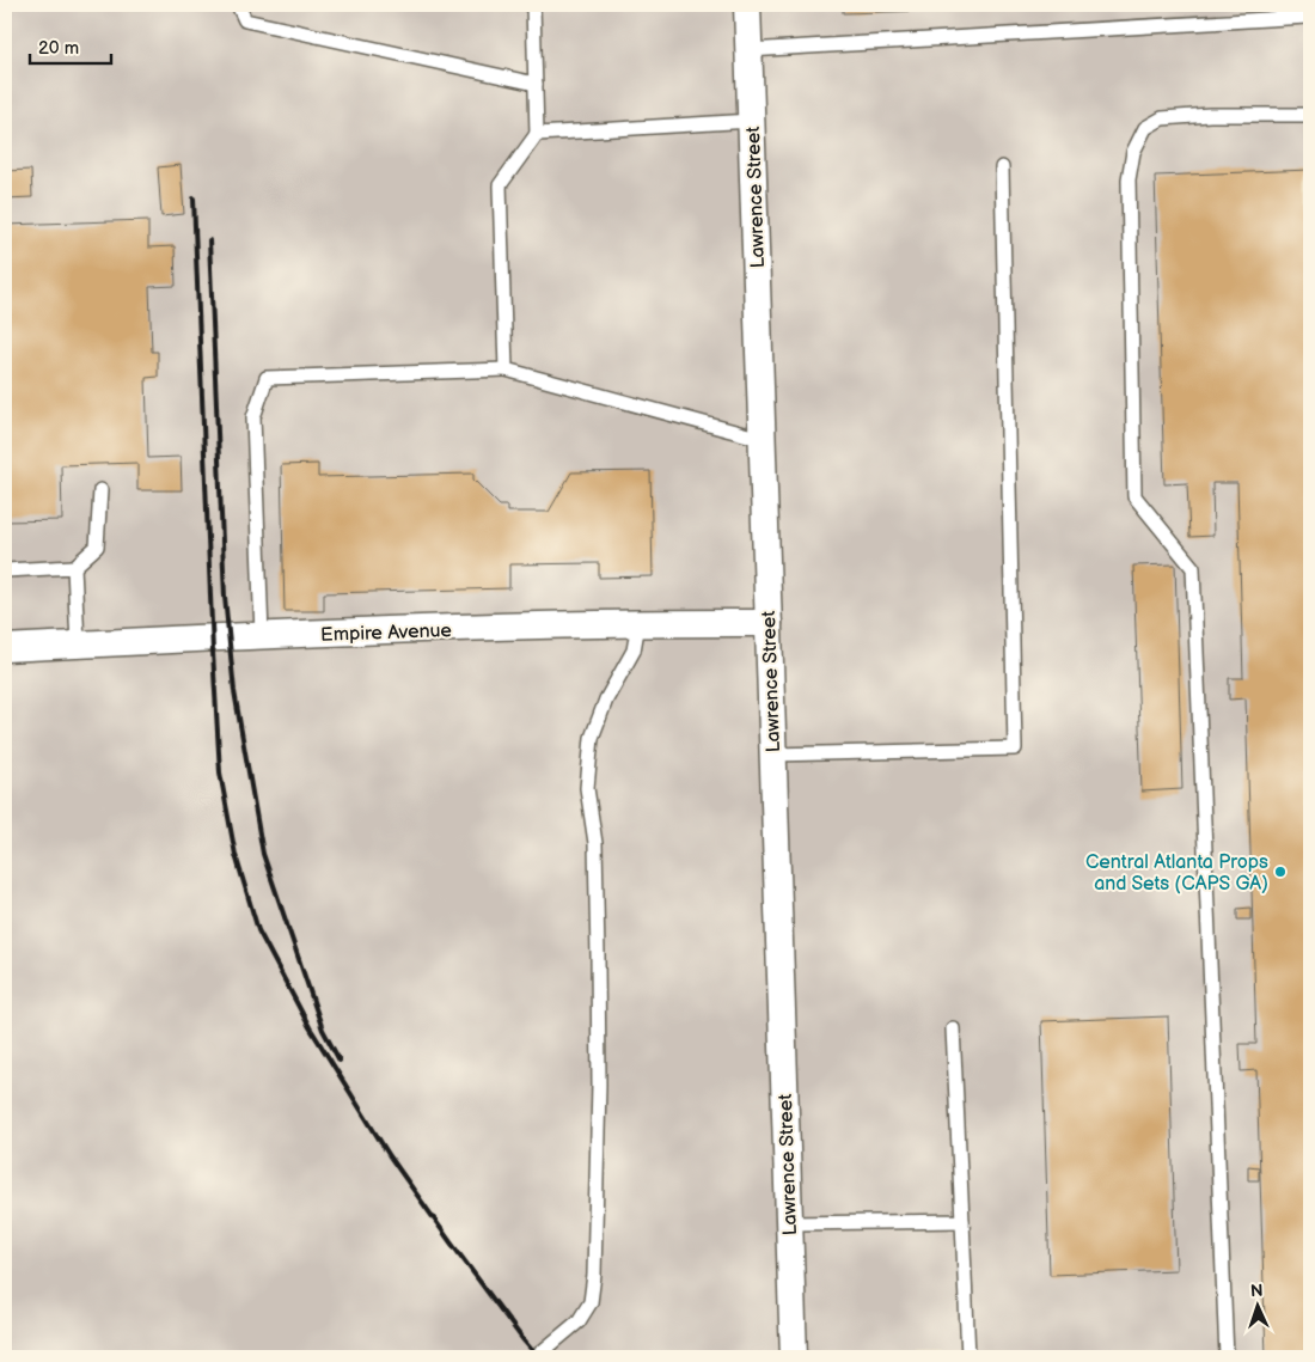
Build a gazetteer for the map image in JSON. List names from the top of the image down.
{
  "streets": {
    "street": ["Lawrence Street", "Empire Avenue"]
  },
  "crossings": [
    ["Lawrence Street", "Empire Avenue"]
  ],
  "places": ["Central Atlanta Props and Sets (CAPS GA)"],
  "scale_bar": "20 m",
  "north": "top"
}
